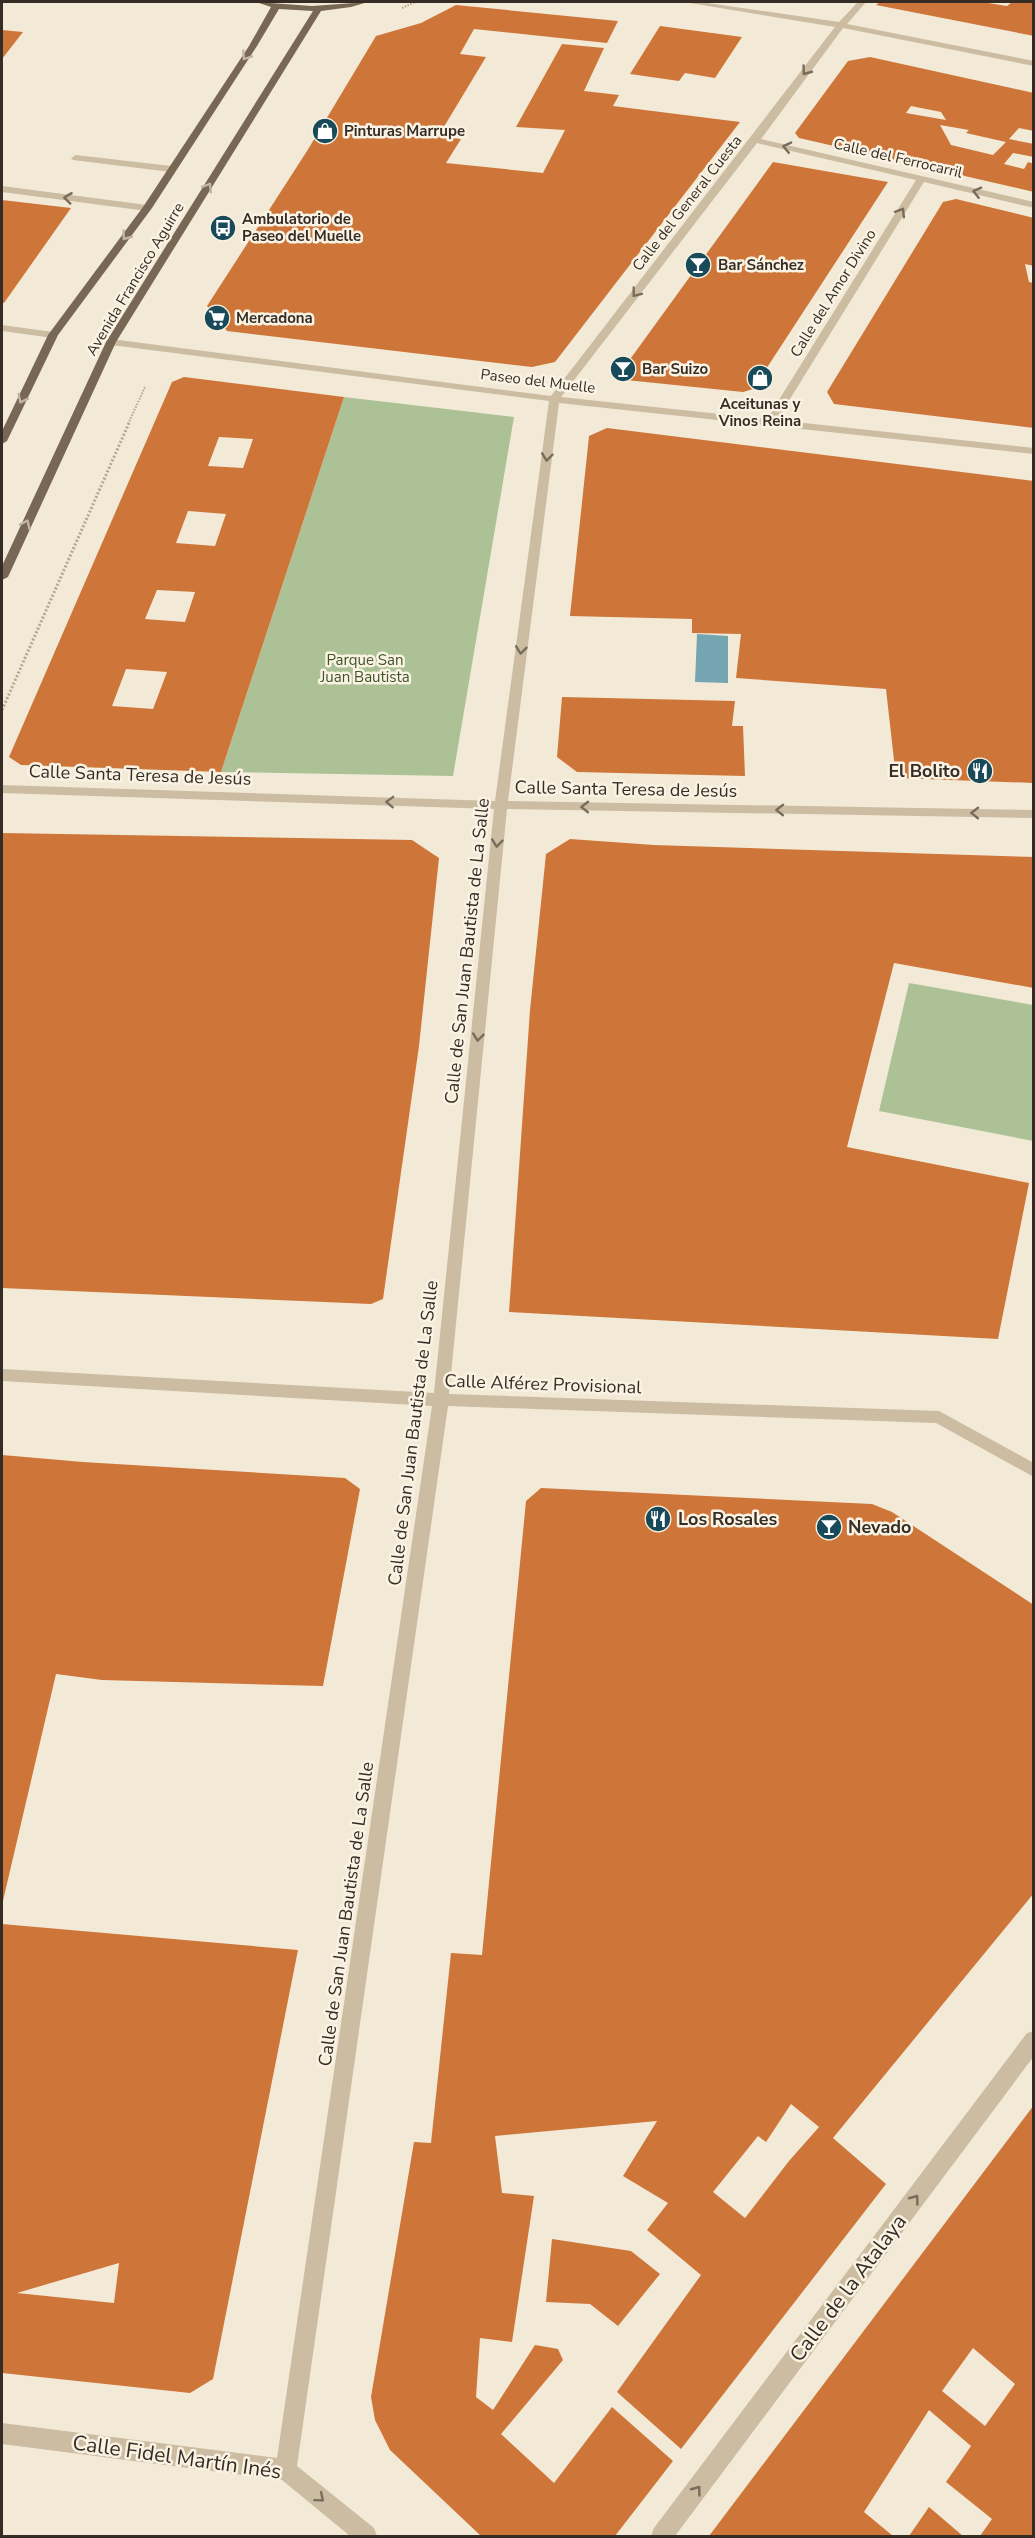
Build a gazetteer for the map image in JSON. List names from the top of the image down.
{
  "streets": {
    "main road": ["Avenida Francisco Aguirre"],
    "street": [
      "Calle del Ferrocarril",
      "Calle del General Cuesta",
      "Calle del Amor Divino",
      "Paseo del Muelle",
      "Calle Santa Teresa de Jesús",
      "Calle de San Juan Bautista de La Salle",
      "Calle Alférez Provisional",
      "Calle de la Atalaya",
      "Calle Fidel Martín Inés"
    ]
  },
  "crossings": [
    ["Calle del Ferrocarril", "Calle del General Cuesta"],
    ["Calle del Ferrocarril", "Calle del Amor Divino"],
    ["Calle del General Cuesta", "Paseo del Muelle"],
    ["Calle del General Cuesta", "Calle de San Juan Bautista de La Salle"],
    ["Avenida Francisco Aguirre", "Paseo del Muelle"],
    ["Calle del Amor Divino", "Paseo del Muelle"],
    ["Paseo del Muelle", "Calle de San Juan Bautista de La Salle"],
    ["Calle Santa Teresa de Jesús", "Calle de San Juan Bautista de La Salle"],
    ["Calle de San Juan Bautista de La Salle", "Calle Alférez Provisional"],
    ["Calle de San Juan Bautista de La Salle", "Calle Fidel Martín Inés"]
  ],
  "one_way": [
    "Calle del General Cuesta",
    "Calle del Amor Divino",
    "Calle Santa Teresa de Jesús",
    "Calle de San Juan Bautista de La Salle",
    "Calle de la Atalaya"
  ],
  "parks": ["Parque San Juan Bautista"],
  "places": {
    "shop": ["Pinturas Marrupe", "Aceitunas y Vinos Reina"],
    "bus stop": ["Ambulatorio de Paseo del Muelle"],
    "bar": ["Bar Sánchez", "Bar Suizo", "Nevado"],
    "supermarket": ["Mercadona"],
    "restaurant": ["El Bolito", "Los Rosales"]
  }
}
